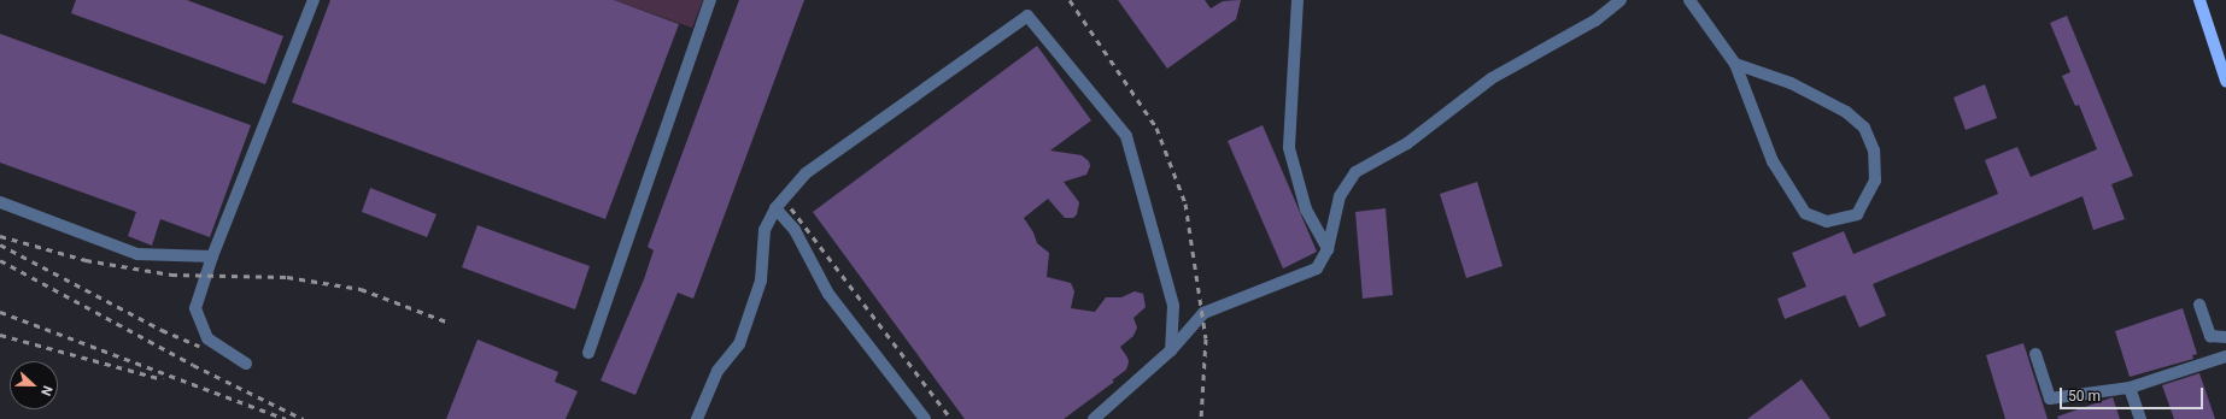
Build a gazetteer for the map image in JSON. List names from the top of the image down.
{
  "scale_bar": "50 m",
  "north": "right"
}
